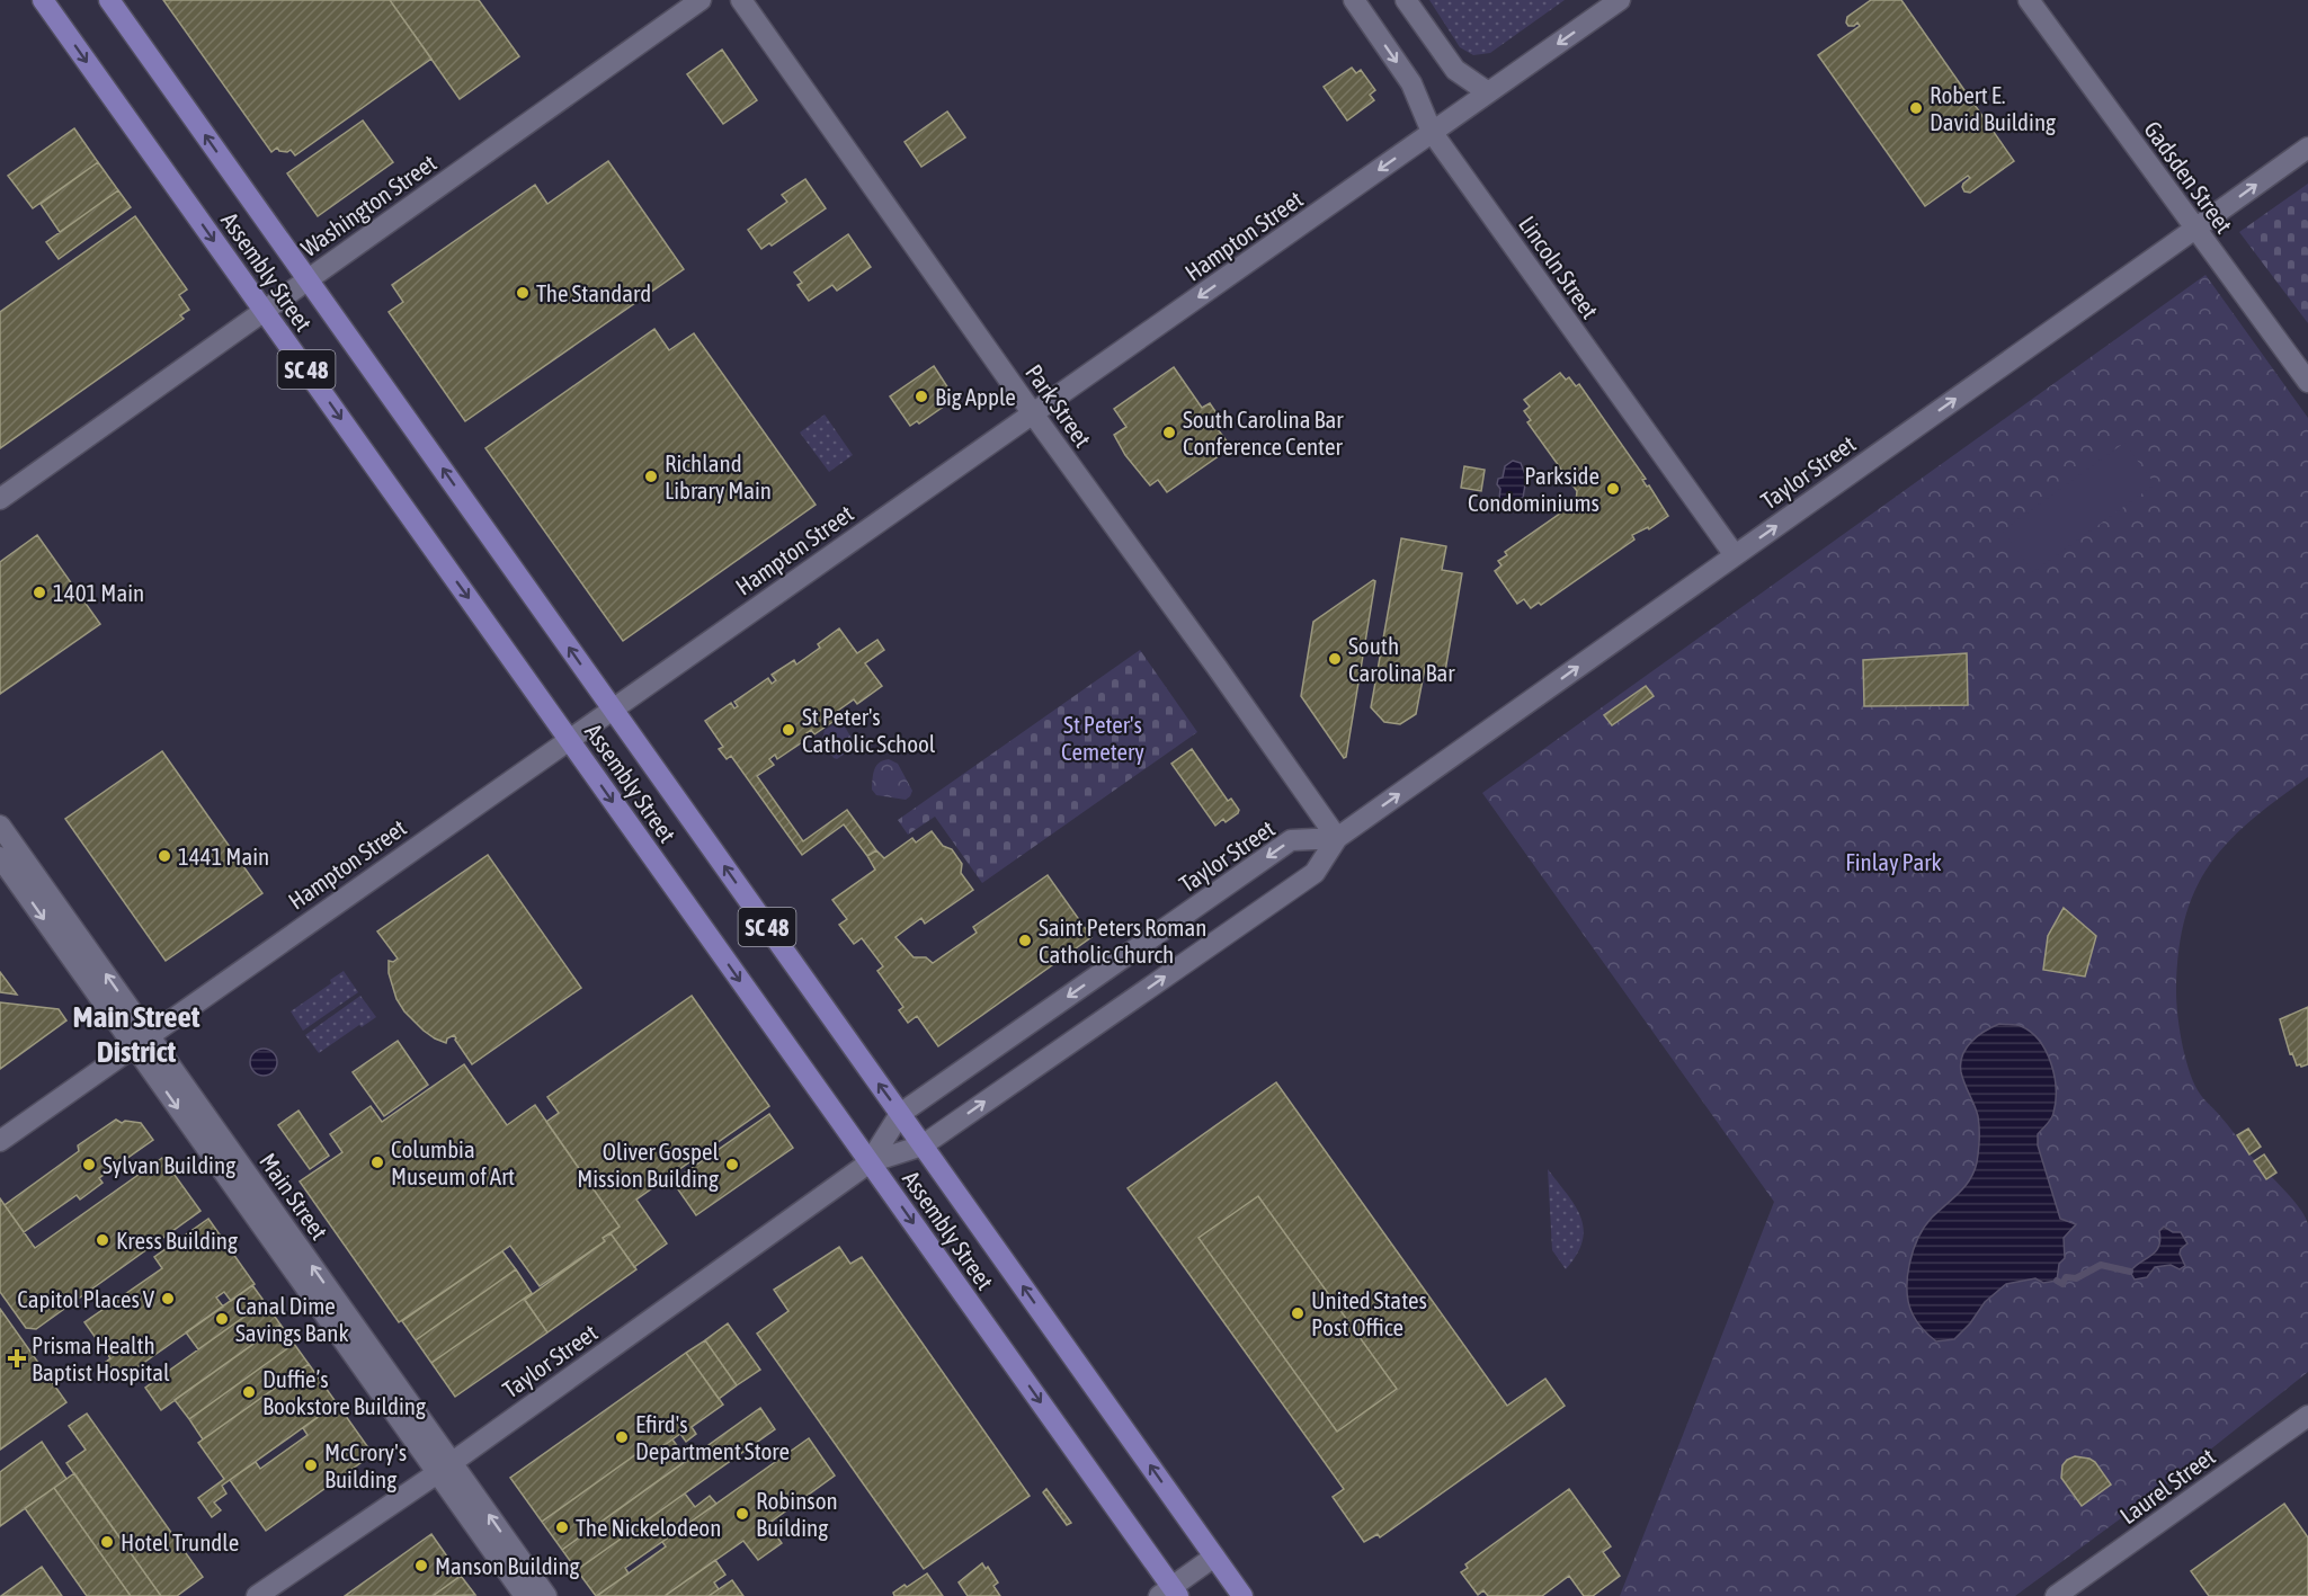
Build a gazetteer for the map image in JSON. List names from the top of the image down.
{
  "streets": {
    "main road": [
      "Gadsden Street",
      "Washington Street",
      "Hampton Street",
      "Lincoln Street",
      "Assembly Street",
      "SC 48",
      "Park Street",
      "Taylor Street",
      "Main Street",
      "Laurel Street"
    ]
  },
  "crossings": [
    ["Gadsden Street", "Taylor Street"],
    ["Washington Street", "Assembly Street"],
    ["Hampton Street", "Lincoln Street"],
    ["Hampton Street", "Assembly Street"],
    ["Hampton Street", "Park Street"],
    ["Hampton Street", "Main Street"],
    ["Lincoln Street", "Taylor Street"],
    ["Assembly Street", "Taylor Street"],
    ["Park Street", "Taylor Street"],
    ["Taylor Street", "Main Street"]
  ],
  "districts": ["Main Street District"],
  "parks": ["St Peter's Cemetery", "Finlay Park"],
  "places": {
    "other": [
      "Robert E. David Building",
      "The Standard",
      "Big Apple",
      "South Carolina Bar Conference Center",
      "Richland Library Main",
      "Parkside Condominiums",
      "1401 Main",
      "South Carolina Bar",
      "St Peter's Catholic School",
      "1441 Main",
      "Saint Peters Roman Catholic Church",
      "Columbia Museum of Art",
      "Sylvan Building",
      "Oliver Gospel Mission Building",
      "Kress Building",
      "Capitol Places V",
      "United States Post Office",
      "Canal Dime Savings Bank",
      "Duffie’s Bookstore Building",
      "Efird's Department Store",
      "McCrory's Building",
      "Robinson Building",
      "The Nickelodeon",
      "Hotel Trundle",
      "Manson Building"
    ],
    "health": ["Prisma Health Baptist Hospital"]
  }
}
